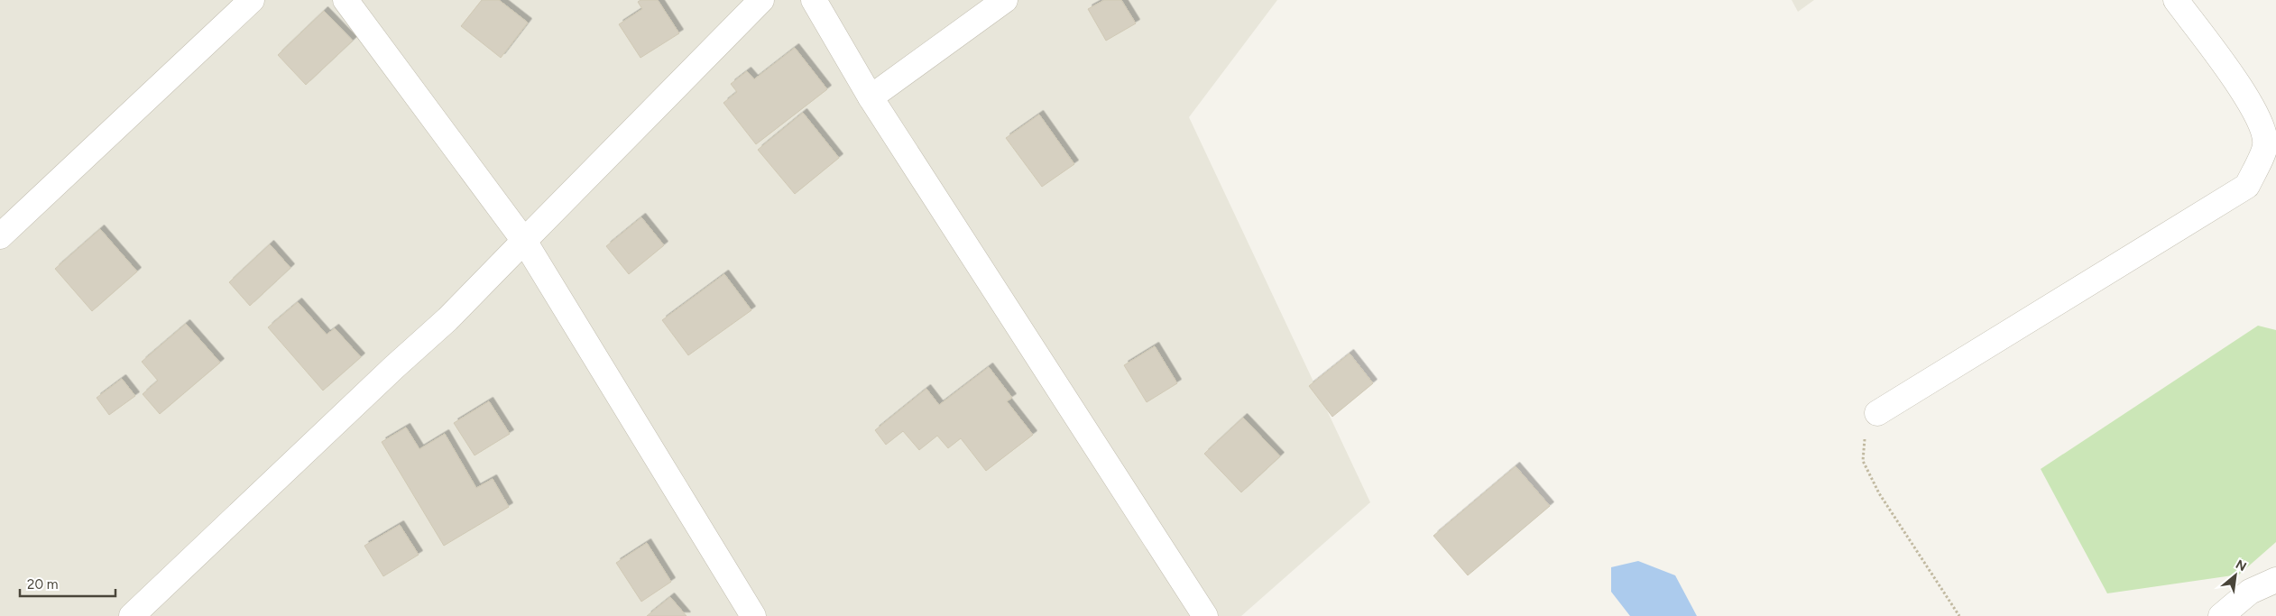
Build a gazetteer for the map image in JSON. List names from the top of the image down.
{
  "scale_bar": "20 m",
  "north": "top right"
}
